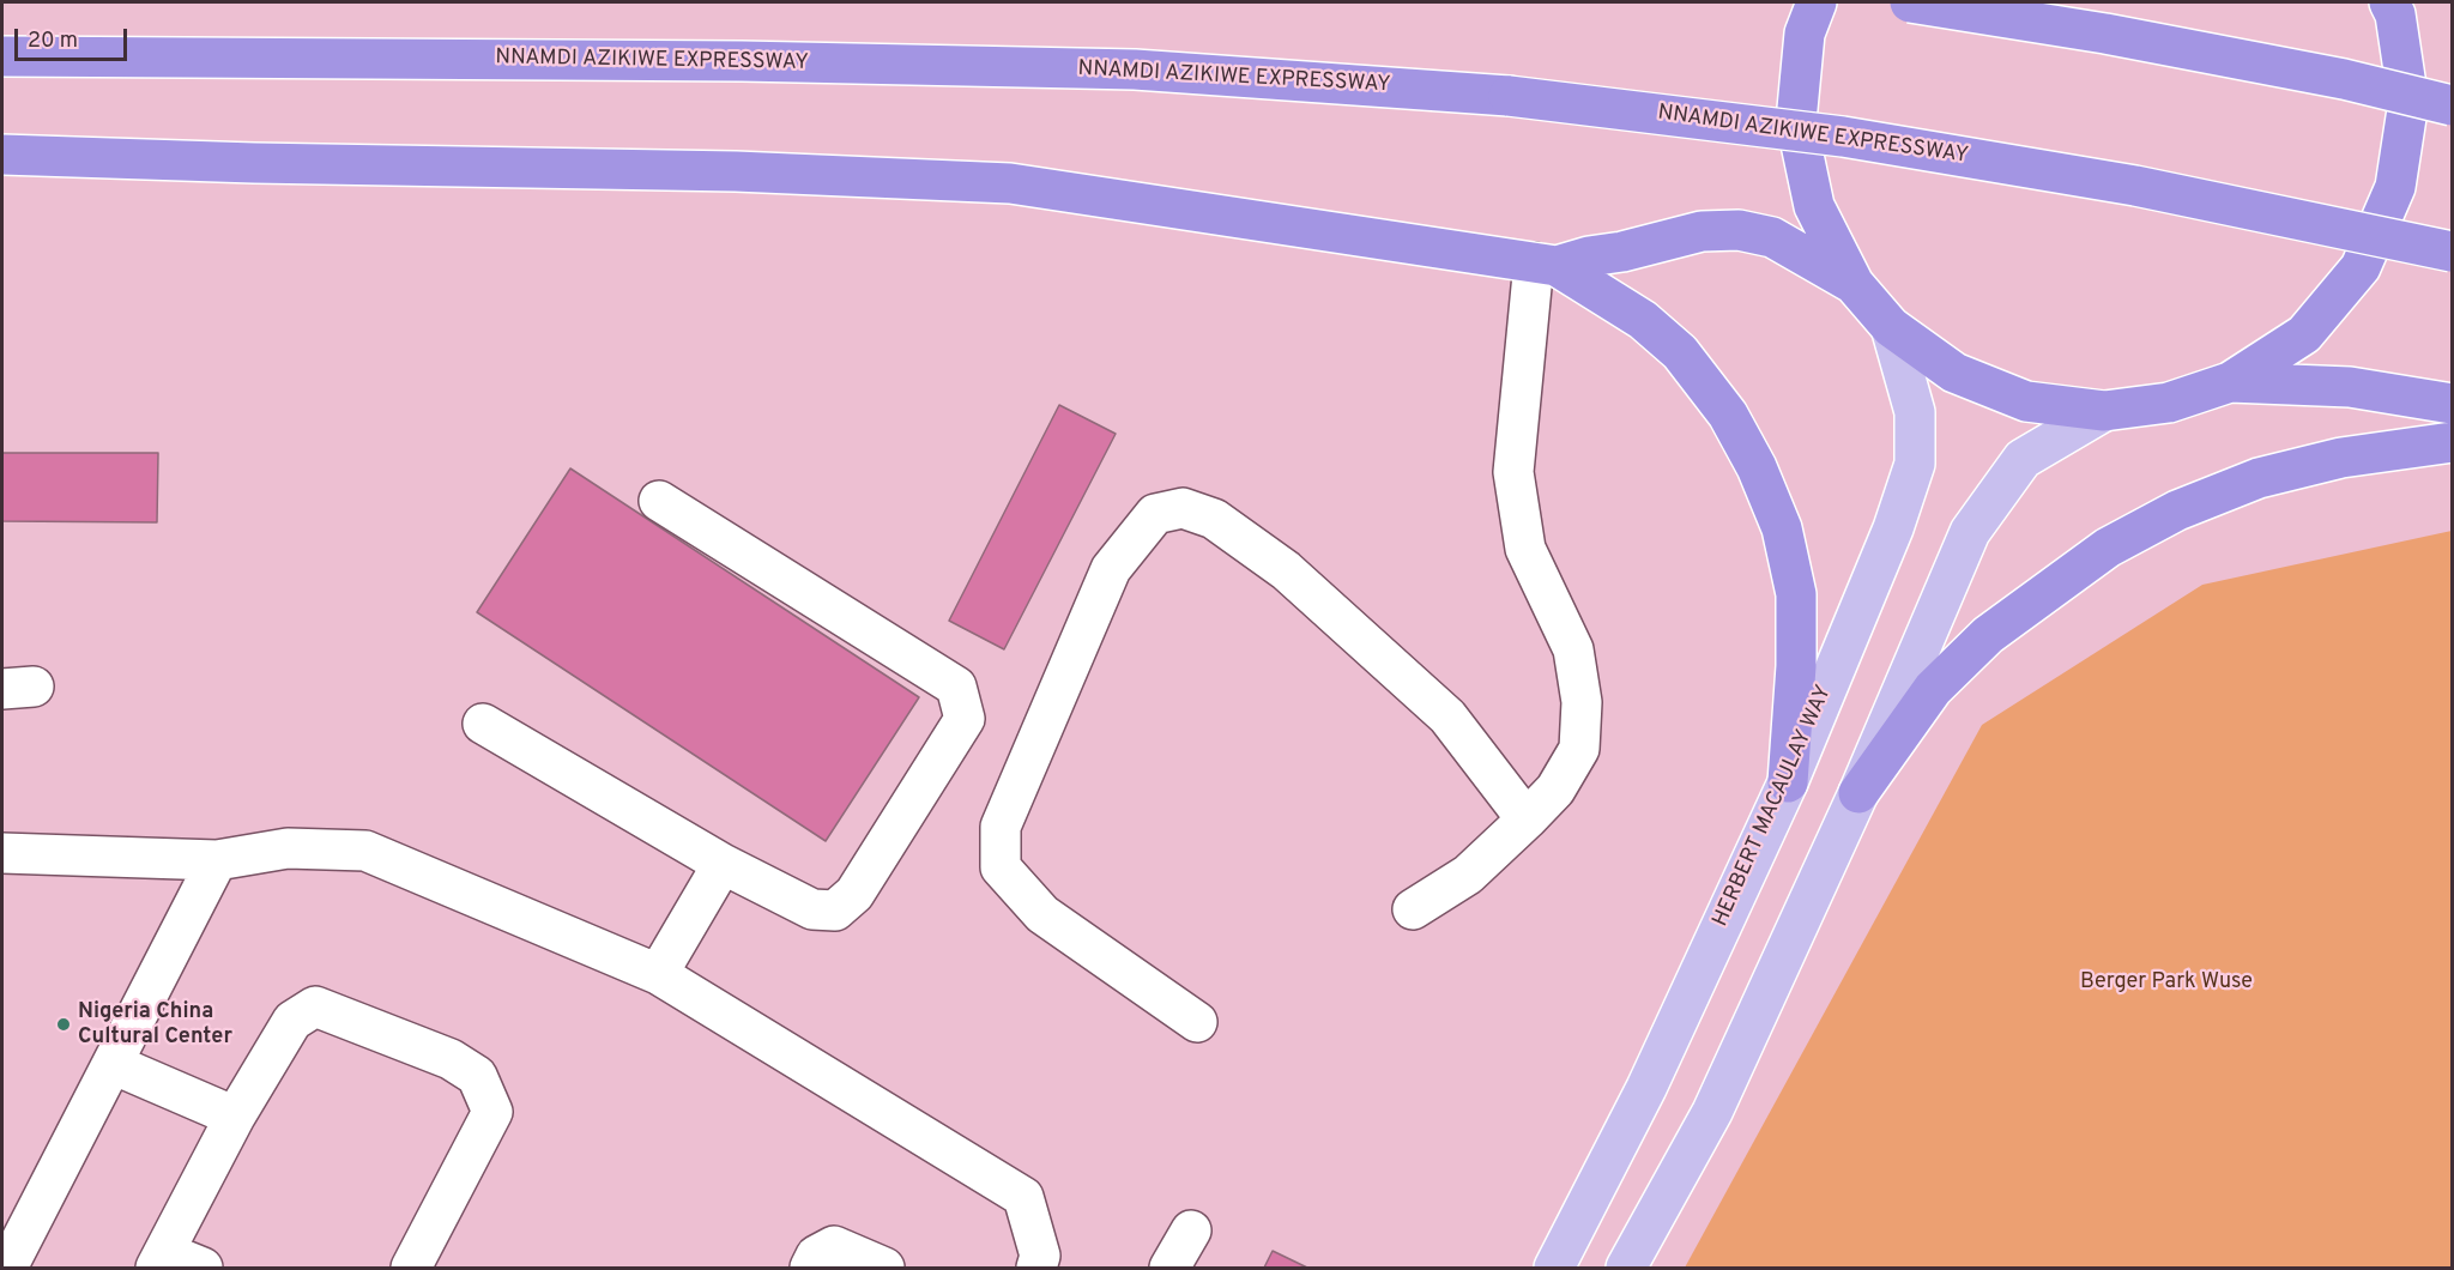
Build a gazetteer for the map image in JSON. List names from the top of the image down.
{
  "streets": {
    "highway": ["NNAMDI AZIKIWE EXPRESSWAY"],
    "main road": ["HERBERT MACAULAY WAY"]
  },
  "parks": ["Berger Park Wuse"],
  "places": ["Nigeria China Cultural Center"],
  "scale_bar": "20 m"
}
